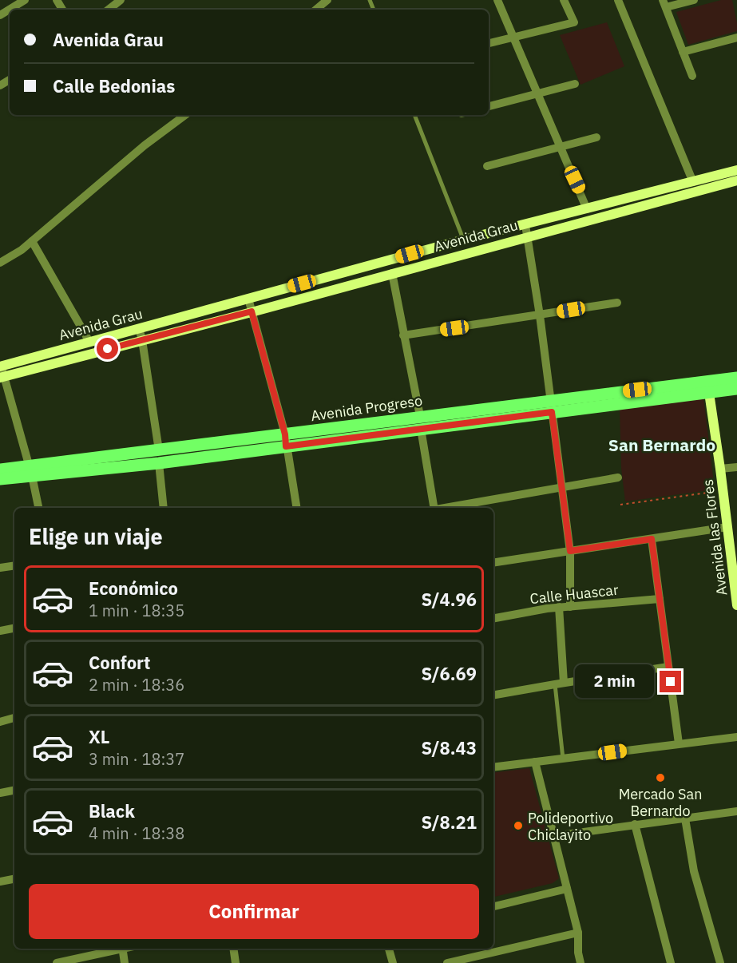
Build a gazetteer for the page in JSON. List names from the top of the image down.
{
  "streets": {
    "main road": ["Avenida Progreso"],
    "street": ["Avenida Grau", "Avenida las Flores", "Calle Huascar"]
  },
  "crossings": [
    ["Avenida Progreso", "Avenida las Flores"]
  ],
  "districts": ["San Bernardo"],
  "places": ["Mercado San Bernardo", "Polideportivo Chiclayito"],
  "page": {
    "banner": ["Avenida Grau", "Calle Bedonias"],
    "heading": "Elige un viaje",
    "list": [
      {
        "name": "Económico",
        "note": "1 min · 18:35",
        "value": "S/4.96"
      },
      {
        "name": "Confort",
        "note": "2 min · 18:36",
        "value": "S/6.69"
      },
      {
        "name": "XL",
        "note": "3 min · 18:37",
        "value": "S/8.43"
      },
      {
        "name": "Black",
        "note": "4 min · 18:38",
        "value": "S/8.21"
      }
    ],
    "bubble": "2 min",
    "buttons": "Confirmar"
  }
}
